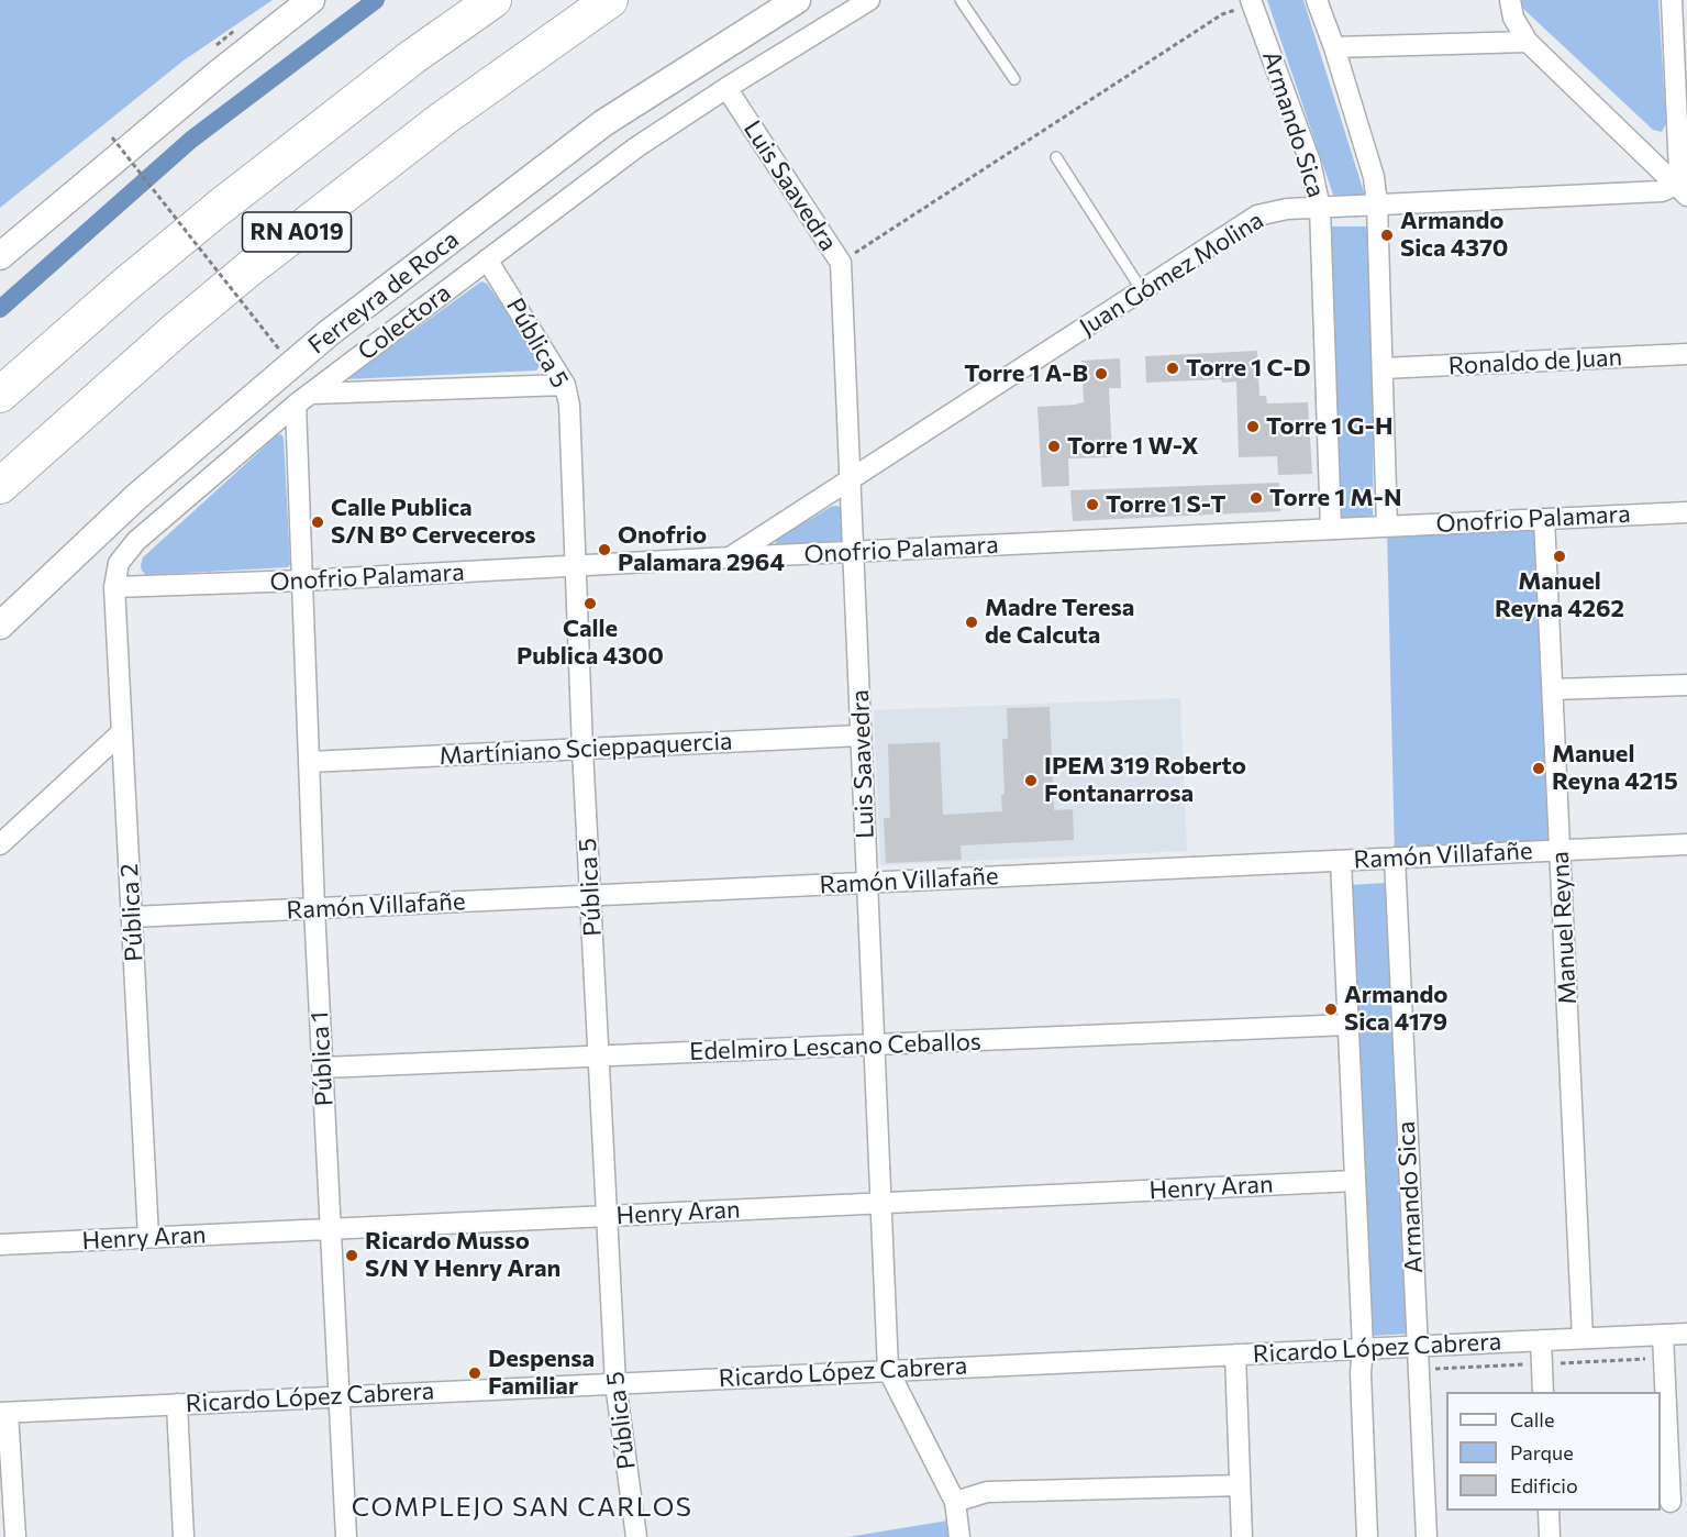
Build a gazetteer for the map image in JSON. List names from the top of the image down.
{
  "streets": {
    "highway": ["RN A019"],
    "street": [
      "Armando Sica",
      "Luis Saavedra",
      "Juan Gómez Molina",
      "Ferreyra de Roca",
      "Colectora",
      "Pública 5",
      "Ronaldo de Juan",
      "Onofrio Palamara",
      "Martíniano Scieppaquercia",
      "Ramón Villafañe",
      "Pública 2",
      "Manuel Reyna",
      "Edelmiro Lescano Ceballos",
      "Pública 1",
      "Henry Aran",
      "Ricardo López Cabrera"
    ]
  },
  "crossings": [
    ["Armando Sica", "Juan Gómez Molina"],
    ["Armando Sica", "Onofrio Palamara"],
    ["Armando Sica", "Ramón Villafañe"],
    ["Armando Sica", "Ricardo López Cabrera"],
    ["Luis Saavedra", "Juan Gómez Molina"],
    ["Luis Saavedra", "Colectora"],
    ["Luis Saavedra", "Onofrio Palamara"],
    ["Luis Saavedra", "Martíniano Scieppaquercia"],
    ["Luis Saavedra", "Ramón Villafañe"],
    ["Luis Saavedra", "Edelmiro Lescano Ceballos"],
    ["Luis Saavedra", "Henry Aran"],
    ["Luis Saavedra", "Ricardo López Cabrera"],
    ["Juan Gómez Molina", "Onofrio Palamara"],
    ["Colectora", "Pública 5"],
    ["Colectora", "Onofrio Palamara"],
    ["Colectora", "Pública 2"],
    ["Colectora", "Pública 1"],
    ["Pública 5", "Onofrio Palamara"],
    ["Pública 5", "Martíniano Scieppaquercia"],
    ["Pública 5", "Ramón Villafañe"],
    ["Pública 5", "Edelmiro Lescano Ceballos"],
    ["Pública 5", "Henry Aran"],
    ["Pública 5", "Ricardo López Cabrera"],
    ["Onofrio Palamara", "Pública 2"],
    ["Onofrio Palamara", "Manuel Reyna"],
    ["Onofrio Palamara", "Pública 1"],
    ["Martíniano Scieppaquercia", "Pública 1"],
    ["Ramón Villafañe", "Pública 2"],
    ["Ramón Villafañe", "Manuel Reyna"],
    ["Ramón Villafañe", "Pública 1"],
    ["Pública 2", "Henry Aran"],
    ["Manuel Reyna", "Ricardo López Cabrera"],
    ["Edelmiro Lescano Ceballos", "Pública 1"],
    ["Pública 1", "Henry Aran"],
    ["Pública 1", "Ricardo López Cabrera"]
  ],
  "districts": ["COMPLEJO SAN CARLOS"],
  "places": [
    "Armando Sica 4370",
    "Torre 1 C-D",
    "Torre 1 A-B",
    "Torre 1 G-H",
    "Torre 1 W-X",
    "Torre 1 M-N",
    "Torre 1 S-T",
    "Calle Publica S/N B° Cerveceros",
    "Onofrio Palamara 2964",
    "Manuel Reyna 4262",
    "Calle Publica 4300",
    "Madre Teresa de Calcuta",
    "Manuel Reyna 4215",
    "IPEM 319 Roberto Fontanarrosa",
    "Armando Sica 4179",
    "Ricardo Musso S/N Y Henry Aran",
    "Despensa Familiar"
  ],
  "legend": ["Calle", "Parque", "Edificio"]
}
